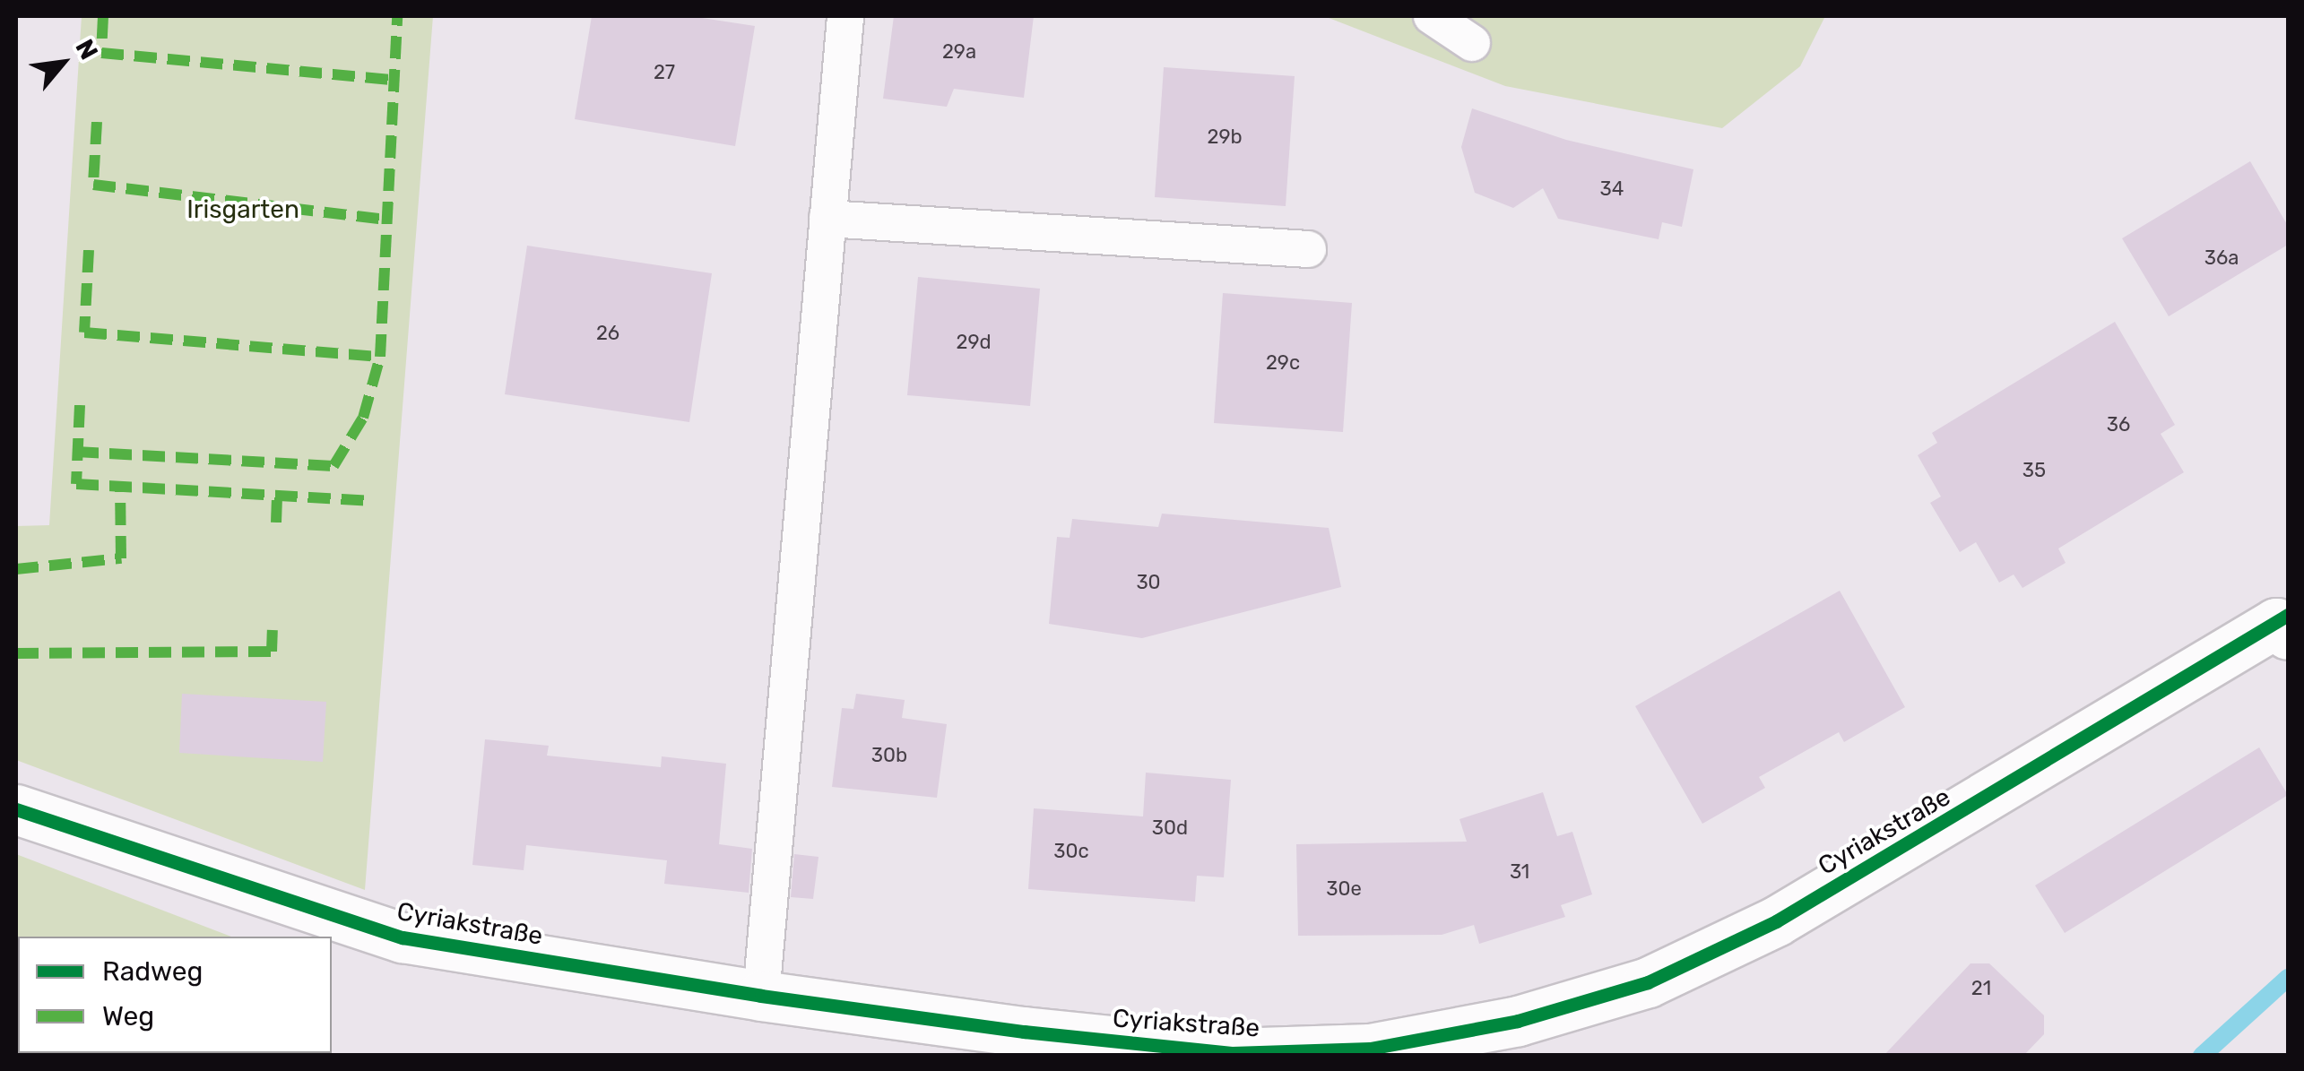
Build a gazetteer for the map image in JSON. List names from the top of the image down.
{
  "streets": {
    "street": ["Cyriakstraße"]
  },
  "parks": ["Irisgarten"],
  "house_numbers": [
    "29a",
    "27",
    "29b",
    "34",
    "36a",
    "26",
    "29d",
    "29c",
    "36",
    "35",
    "30",
    "30b",
    "30d",
    "30c",
    "31",
    "30e",
    "21"
  ],
  "legend": ["Radweg", "Weg"],
  "north": "top right"
}
